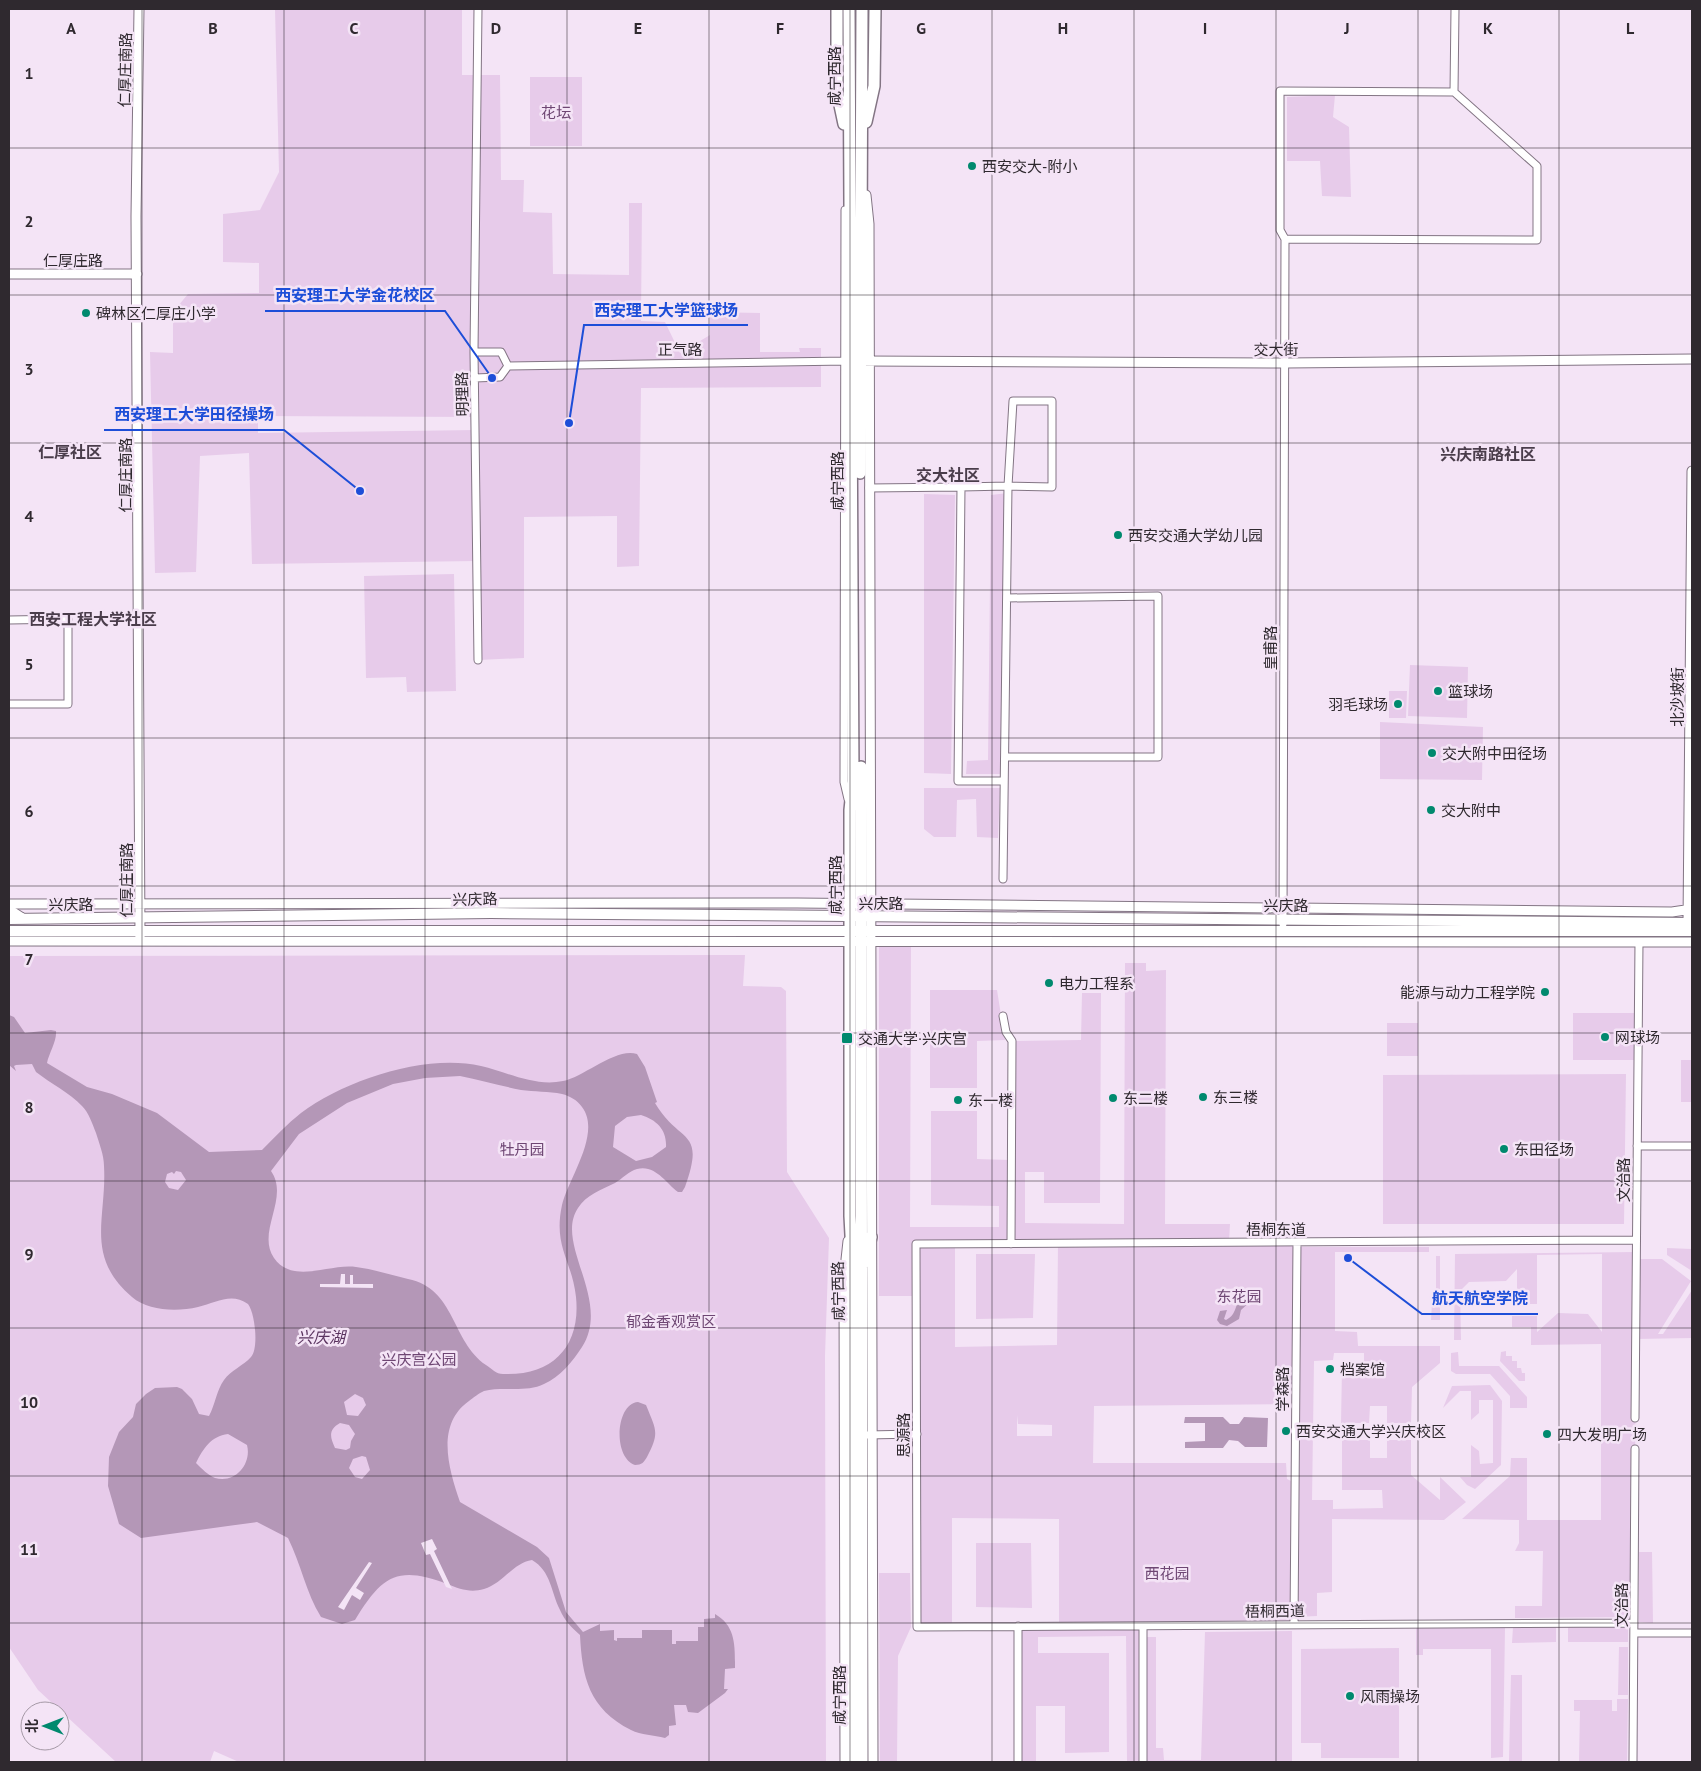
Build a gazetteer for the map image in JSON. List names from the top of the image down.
{
  "streets": {
    "main road": ["咸宁西路", "兴庆路"],
    "street": [
      "仁厚庄南路",
      "仁厚庄路",
      "正气路",
      "交大街",
      "明理路",
      "皇甫路",
      "北沙坡街",
      "文治路",
      "梧桐东道",
      "学森路",
      "思源路",
      "梧桐西道"
    ]
  },
  "crossings": [
    ["仁厚庄南路", "仁厚庄路"],
    ["仁厚庄南路", "兴庆路"],
    ["咸宁西路", "正气路"],
    ["咸宁西路", "交大街"],
    ["咸宁西路", "兴庆路"],
    ["正气路", "交大街"],
    ["交大街", "皇甫路"],
    ["皇甫路", "兴庆路"],
    ["北沙坡街", "兴庆路"],
    ["文治路", "梧桐东道"],
    ["文治路", "梧桐西道"],
    ["梧桐东道", "学森路"],
    ["梧桐东道", "思源路"],
    ["学森路", "梧桐西道"],
    ["思源路", "梧桐西道"]
  ],
  "districts": [
    "仁厚社区",
    "兴庆南路社区",
    "交大社区",
    "西安工程大学社区"
  ],
  "water": ["兴庆湖"],
  "parks": [
    "花坛",
    "牡丹园",
    "东花园",
    "郁金香观赏区",
    "兴庆宫公园",
    "西花园"
  ],
  "places": {
    "other": [
      "西安交大-附小",
      "碑林区仁厚庄小学",
      "西安理工大学金花校区",
      "西安理工大学篮球场",
      "西安理工大学田径操场",
      "西安交通大学幼儿园",
      "篮球场",
      "羽毛球场",
      "交大附中田径场",
      "交大附中",
      "电力工程系",
      "能源与动力工程学院",
      "网球场",
      "东三楼",
      "东二楼",
      "东一楼",
      "东田径场",
      "航天航空学院",
      "档案馆",
      "西安交通大学兴庆校区",
      "四大发明广场",
      "风雨操场"
    ],
    "transit": ["交通大学·兴庆宫"]
  },
  "north": "left",
  "grid": {
    "columns": [
      "A",
      "B",
      "C",
      "D",
      "E",
      "F",
      "G",
      "H",
      "I",
      "J",
      "K",
      "L"
    ],
    "rows": [
      "1",
      "2",
      "3",
      "4",
      "5",
      "6",
      "7",
      "8",
      "9",
      "10",
      "11"
    ]
  }
}
